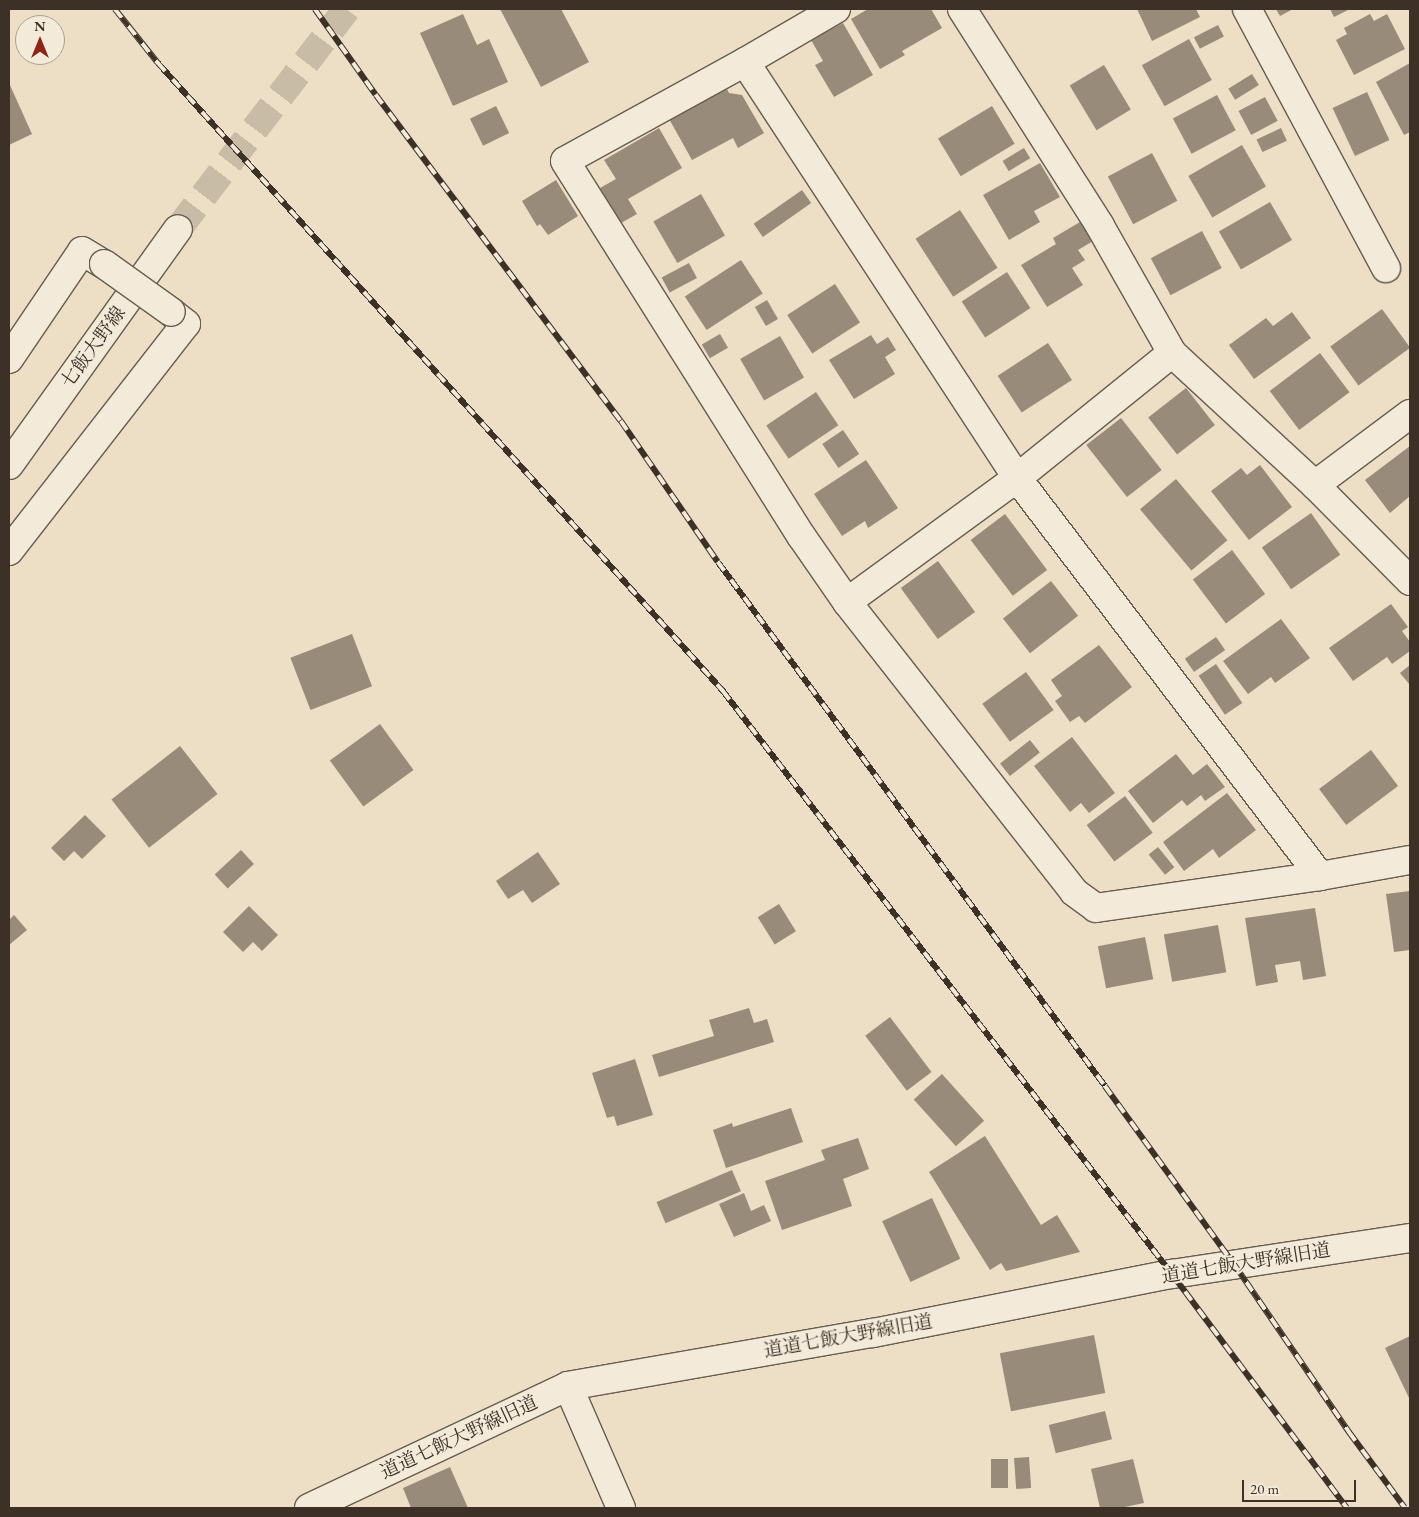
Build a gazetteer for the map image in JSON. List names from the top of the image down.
{
  "streets": {
    "street": ["七飯大野線", "道道七飯大野線旧道"]
  },
  "scale_bar": "20 m",
  "north": "top"
}
